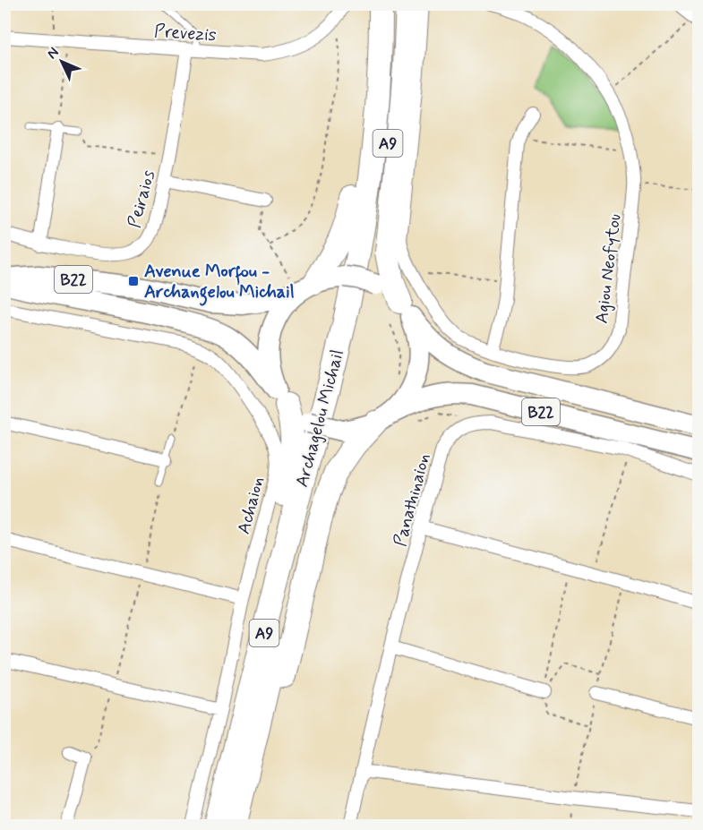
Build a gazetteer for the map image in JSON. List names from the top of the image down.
{
  "streets": {
    "highway": ["A9", "Archagelou Michail"],
    "main road": ["B22"],
    "street": [
      "Prevezis",
      "Peiraios",
      "Agiou Neofytou",
      "Panathinaion",
      "Achaion"
    ]
  },
  "crossings": [
    ["Prevezis", "Peiraios"]
  ],
  "places": {
    "transit": ["Avenue Morfou - Archangelou Michail"]
  },
  "north": "top left"
}
